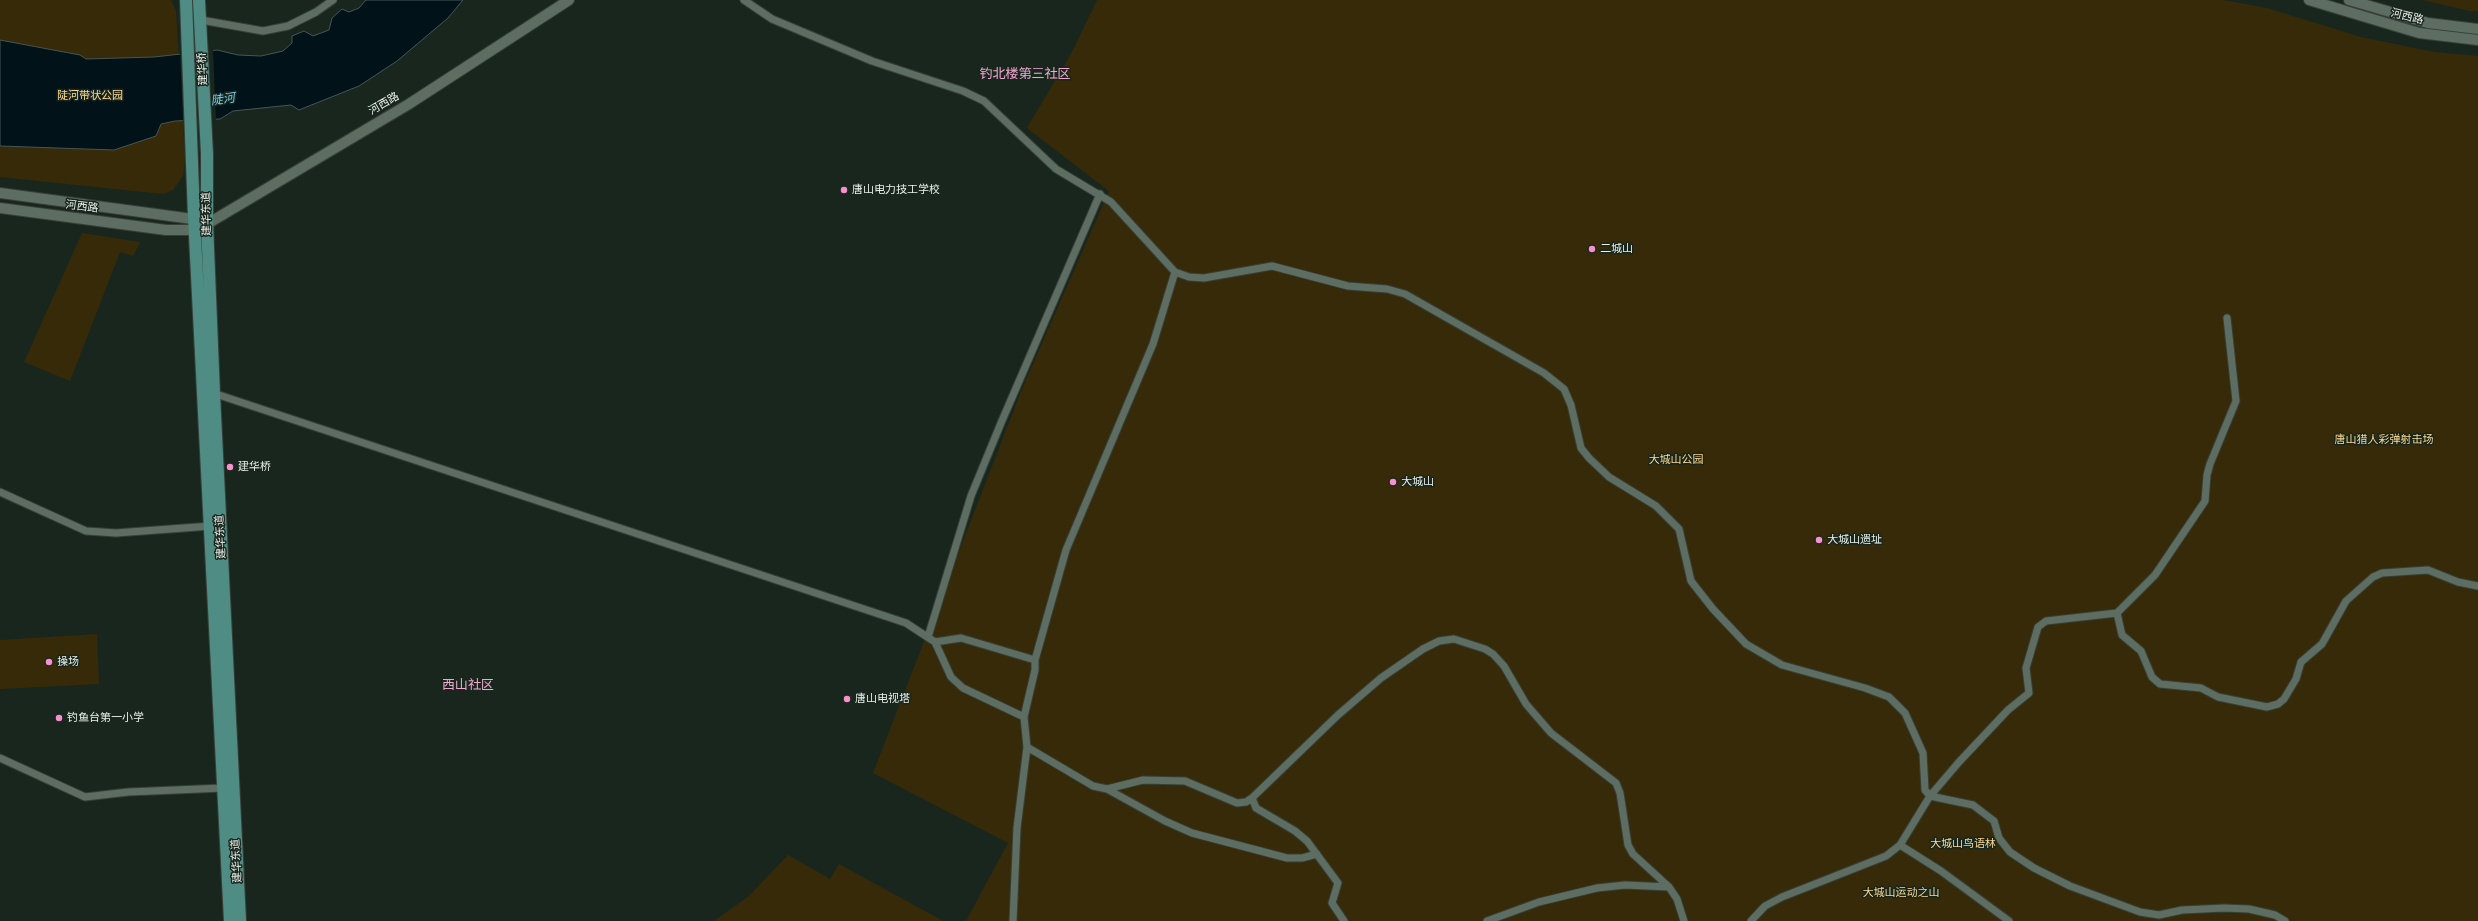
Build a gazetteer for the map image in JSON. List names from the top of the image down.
{
  "streets": {
    "main road": ["建华桥", "建华东道"],
    "street": ["河西路"]
  },
  "crossings": [
    ["河西路", "建华东道"],
    ["建华桥", "建华东道"]
  ],
  "districts": ["钓北楼第三社区", "西山社区"],
  "water": ["陡河"],
  "parks": [
    "陡河带状公园",
    "唐山猎人彩弹射击场",
    "大城山公园",
    "大城山鸟语林",
    "大城山运动之山"
  ],
  "places": [
    "唐山电力技工学校",
    "二城山",
    "建华桥",
    "大城山",
    "大城山遗址",
    "操场",
    "唐山电视塔",
    "钓鱼台第一小学"
  ]
}
